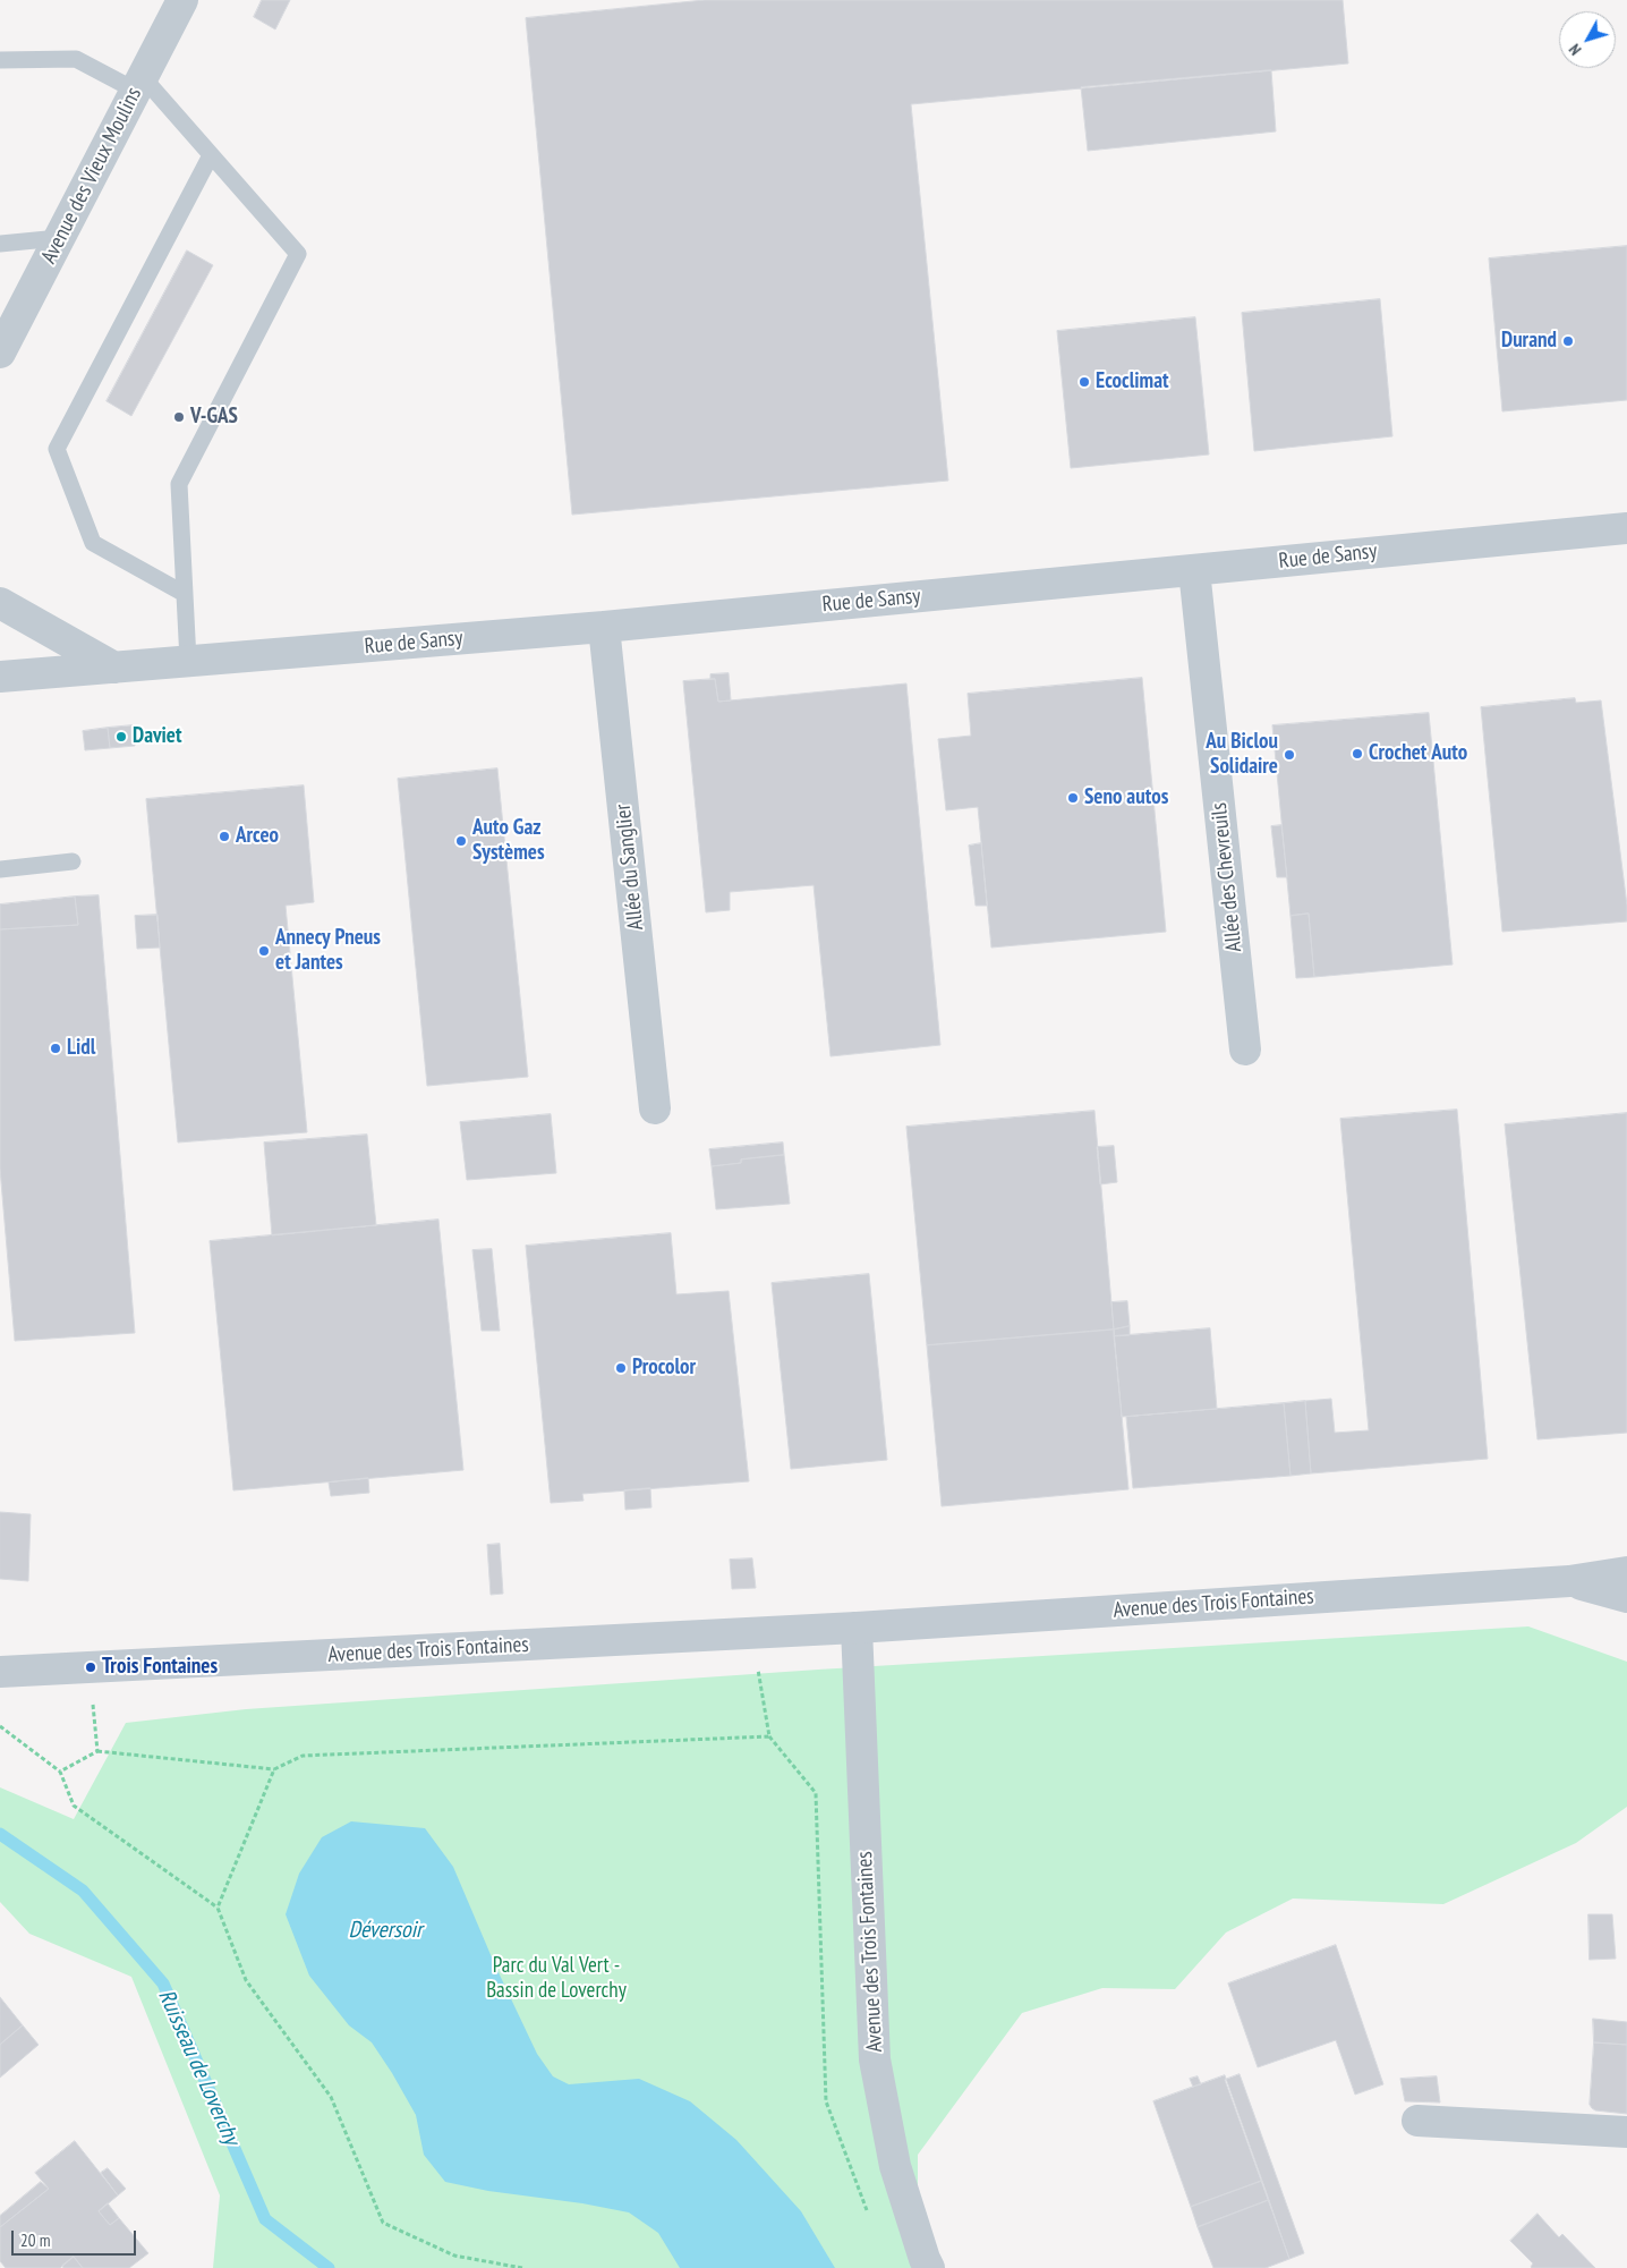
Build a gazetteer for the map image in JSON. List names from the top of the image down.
{
  "streets": {
    "street": [
      "Avenue des Vieux Moulins",
      "Rue de Sansy",
      "Allée du Sanglier",
      "Allée des Chevreuils",
      "Avenue des Trois Fontaines"
    ]
  },
  "crossings": [
    ["Rue de Sansy", "Allée du Sanglier"],
    ["Rue de Sansy", "Allée des Chevreuils"]
  ],
  "water": ["Déversoir", "Ruisseau de Loverchy"],
  "parks": ["Parc du Val Vert - Bassin de Loverchy"],
  "places": [
    "Durand",
    "Ecoclimat",
    "V-GAS",
    "Daviet",
    "Crochet Auto",
    "Au Biclou Solidaire",
    "Seno autos",
    "Arceo",
    "Auto Gaz Systèmes",
    "Annecy Pneus et Jantes",
    "Lidl",
    "Procolor",
    "Trois Fontaines"
  ],
  "scale_bar": "20 m",
  "north": "bottom left"
}
